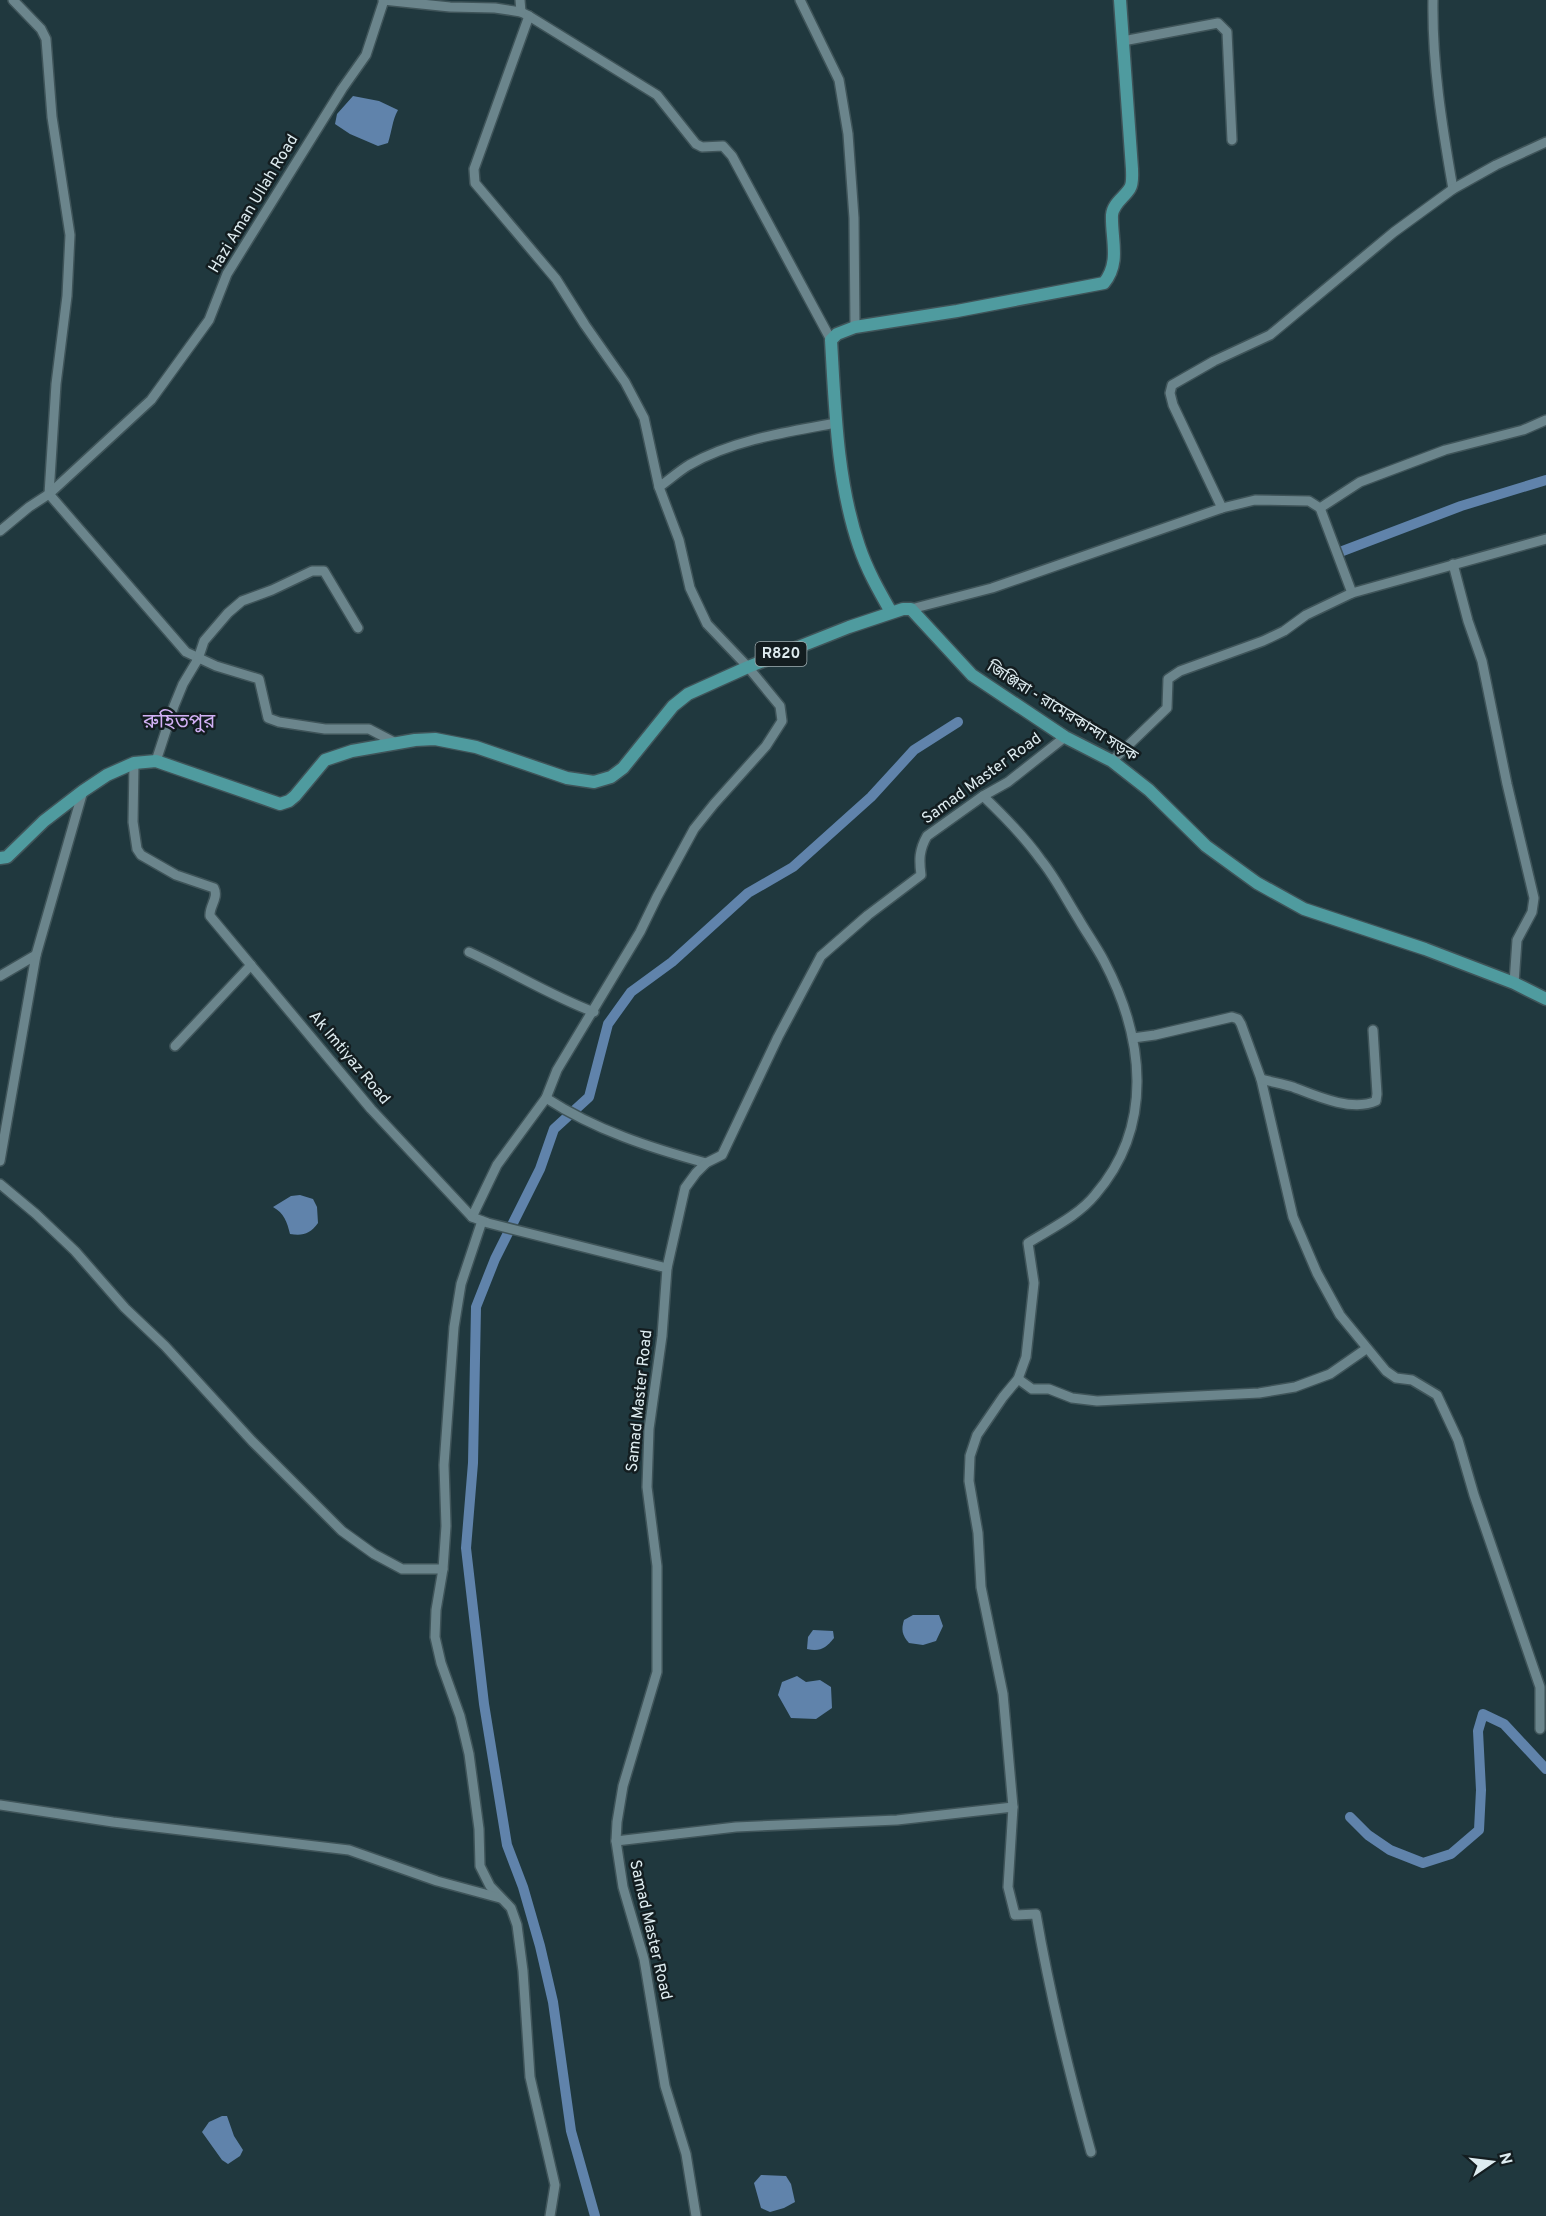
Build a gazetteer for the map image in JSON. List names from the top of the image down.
{
  "streets": {
    "main road": ["R820", "জিঞ্জিরা - রামেরকান্দা সড়ক"],
    "street": ["Hazi Aman Ullah Road", "Samad Master Road", "Ak Imtiyaz Road"]
  },
  "crossings": [
    ["R820", "জিঞ্জিরা - রামেরকান্দা সড়ক"],
    ["R820", "Ak Imtiyaz Road"],
    ["জিঞ্জিরা - রামেরকান্দা সড়ক", "Samad Master Road"]
  ],
  "districts": ["রুহিতপুর"],
  "north": "right"
}
